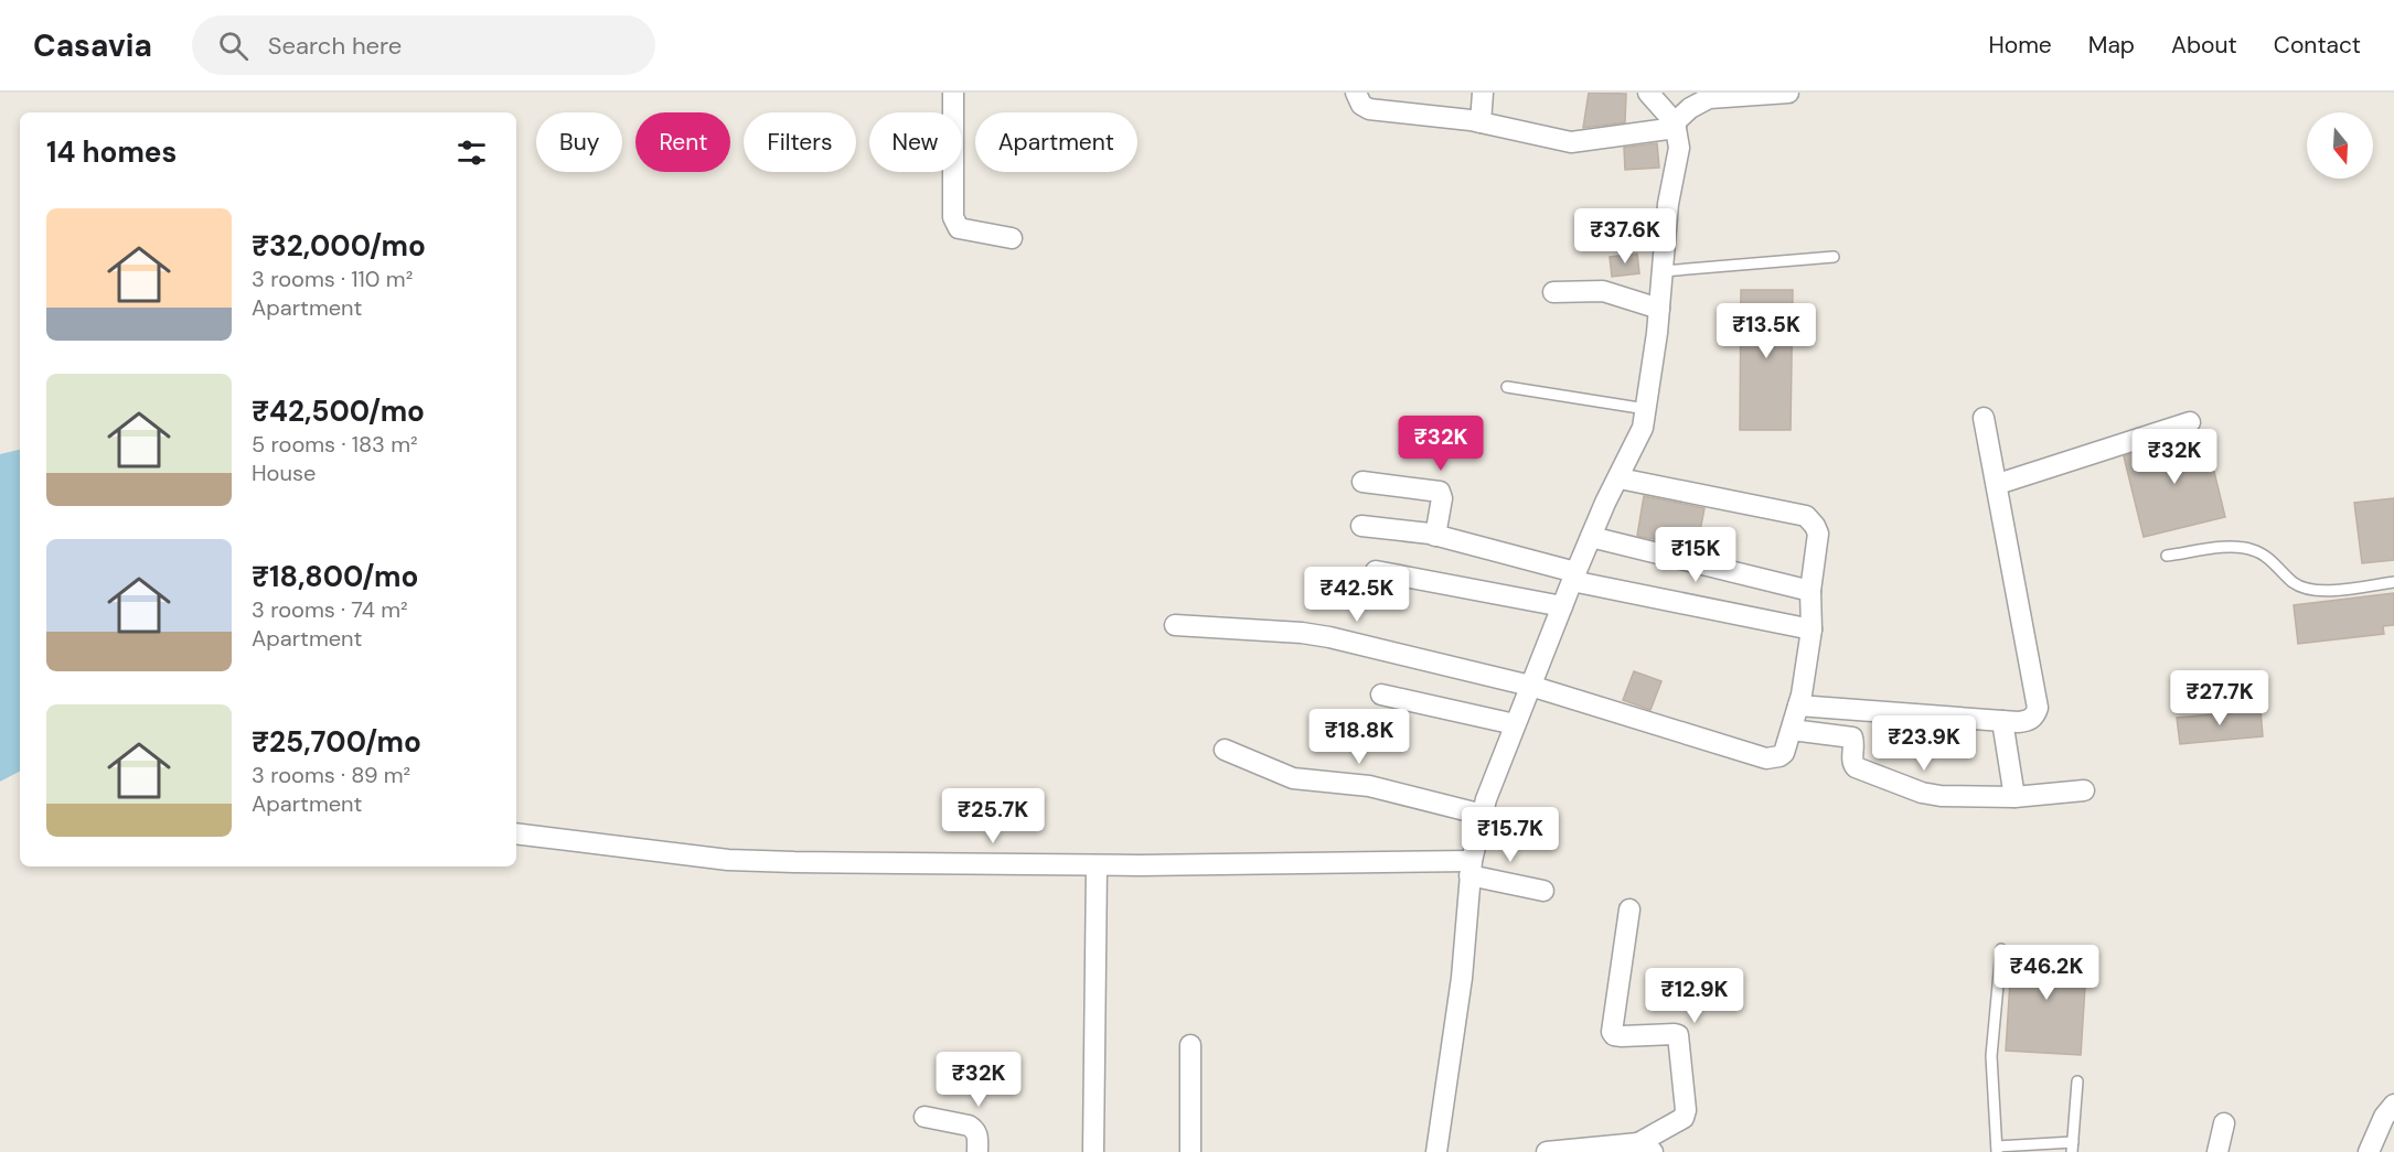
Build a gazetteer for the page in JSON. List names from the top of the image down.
{
  "north": "bottom",
  "page": {
    "header": "Casavia",
    "search": "Search here",
    "nav": [
      "Home",
      "Map",
      "About",
      "Contact"
    ],
    "chip": [
      "Buy",
      "Rent",
      "Filters",
      "New",
      "Apartment"
    ],
    "heading": "14 homes",
    "list": [
      {
        "name": "₹32,000/mo",
        "note": "3 rooms · 110 m² · Apartment"
      },
      {
        "name": "₹42,500/mo",
        "note": "5 rooms · 183 m² · House"
      },
      {
        "name": "₹18,800/mo",
        "note": "3 rooms · 74 m² · Apartment"
      },
      {
        "name": "₹25,700/mo",
        "note": "3 rooms · 89 m² · Apartment"
      }
    ],
    "price": [
      "₹37.6K",
      "₹13.5K",
      "₹32K",
      "₹32K",
      "₹15K",
      "₹42.5K",
      "₹27.7K",
      "₹18.8K",
      "₹23.9K",
      "₹25.7K",
      "₹15.7K",
      "₹46.2K",
      "₹12.9K",
      "₹32K"
    ]
  }
}
